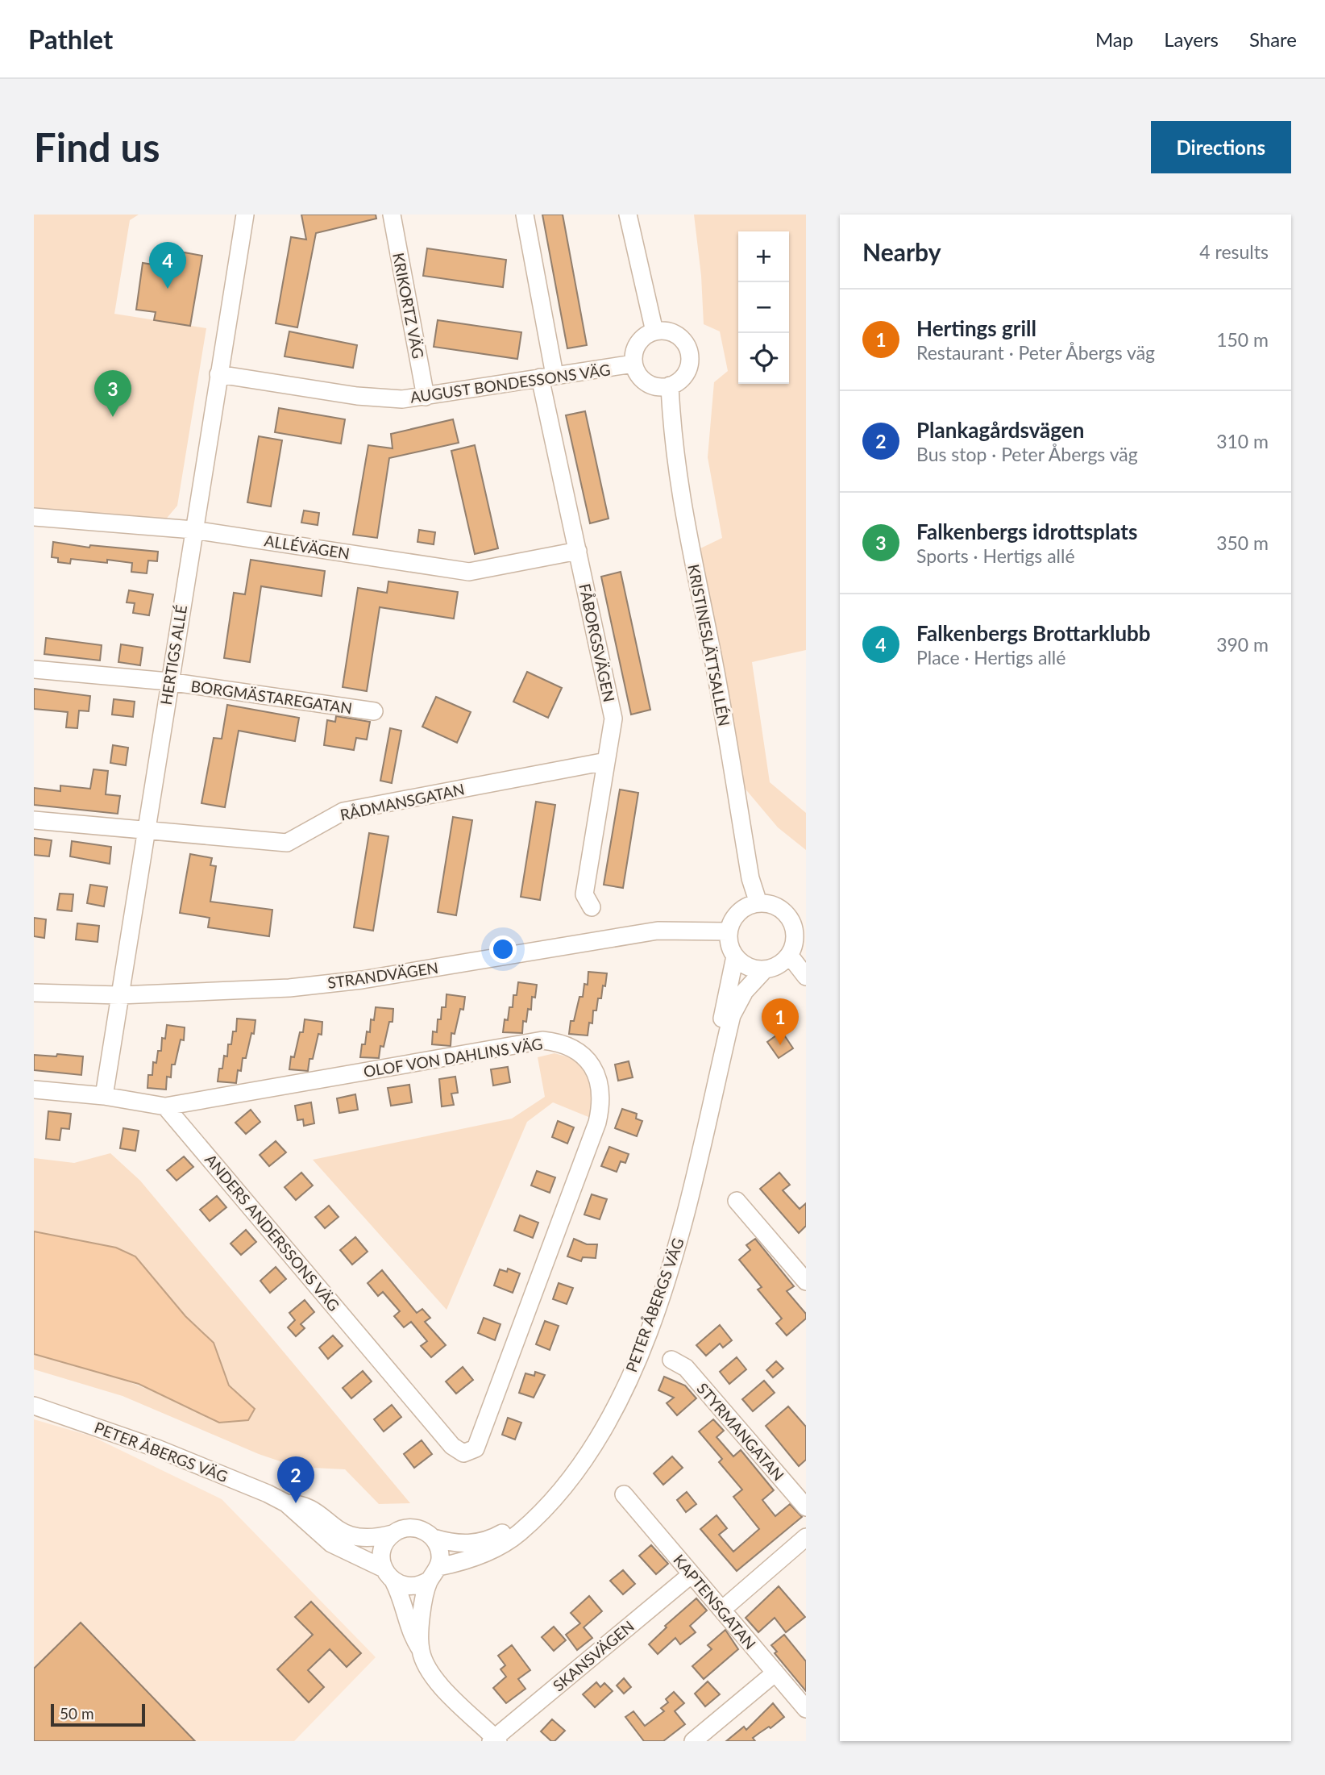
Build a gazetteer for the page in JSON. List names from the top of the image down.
{
  "streets": {
    "street": [
      "KRIKORTZ VÄG",
      "AUGUST BONDESSONS VÄG",
      "ALLÉVÄGEN",
      "FÅBORGSVÄGEN",
      "KRISTINESLÄTTSALLÉN",
      "HERTIGS ALLÉ",
      "BORGMÄSTAREGATAN",
      "RÅDMANSGATAN",
      "STRANDVÄGEN",
      "OLOF VON DAHLINS VÄG",
      "ANDERS ANDERSSONS VÄG",
      "PETER ÅBERGS VÄG",
      "STYRMANGATAN",
      "KAPTENSGATAN",
      "SKANSVÄGEN"
    ]
  },
  "crossings": [
    ["KRIKORTZ VÄG", "AUGUST BONDESSONS VÄG"],
    ["AUGUST BONDESSONS VÄG", "FÅBORGSVÄGEN"],
    ["AUGUST BONDESSONS VÄG", "KRISTINESLÄTTSALLÉN"],
    ["AUGUST BONDESSONS VÄG", "HERTIGS ALLÉ"],
    ["ALLÉVÄGEN", "FÅBORGSVÄGEN"],
    ["ALLÉVÄGEN", "HERTIGS ALLÉ"],
    ["FÅBORGSVÄGEN", "RÅDMANSGATAN"],
    ["KRISTINESLÄTTSALLÉN", "STRANDVÄGEN"],
    ["KRISTINESLÄTTSALLÉN", "PETER ÅBERGS VÄG"],
    ["HERTIGS ALLÉ", "BORGMÄSTAREGATAN"],
    ["HERTIGS ALLÉ", "RÅDMANSGATAN"],
    ["HERTIGS ALLÉ", "STRANDVÄGEN"],
    ["STRANDVÄGEN", "PETER ÅBERGS VÄG"],
    ["OLOF VON DAHLINS VÄG", "ANDERS ANDERSSONS VÄG"],
    ["KAPTENSGATAN", "SKANSVÄGEN"]
  ],
  "scale_bar": "50 m",
  "page": {
    "header": "Pathlet",
    "nav": ["Map", "Layers", "Share"],
    "buttons": "Directions",
    "title": "Find us",
    "heading": ["Nearby", "4 results"],
    "map_buttons": ["+", "−"],
    "pins": [
      "4",
      "3",
      "1",
      "2"
    ],
    "list": [
      {
        "mark": "1",
        "name": "Hertings grill",
        "note": "Restaurant · Peter Åbergs väg",
        "value": "150 m"
      },
      {
        "mark": "2",
        "name": "Plankagårdsvägen",
        "note": "Bus stop · Peter Åbergs väg",
        "value": "310 m"
      },
      {
        "mark": "3",
        "name": "Falkenbergs idrottsplats",
        "note": "Sports · Hertigs allé",
        "value": "350 m"
      },
      {
        "mark": "4",
        "name": "Falkenbergs Brottarklubb",
        "note": "Place · Hertigs allé",
        "value": "390 m"
      }
    ],
    "scale": "50 m"
  }
}
